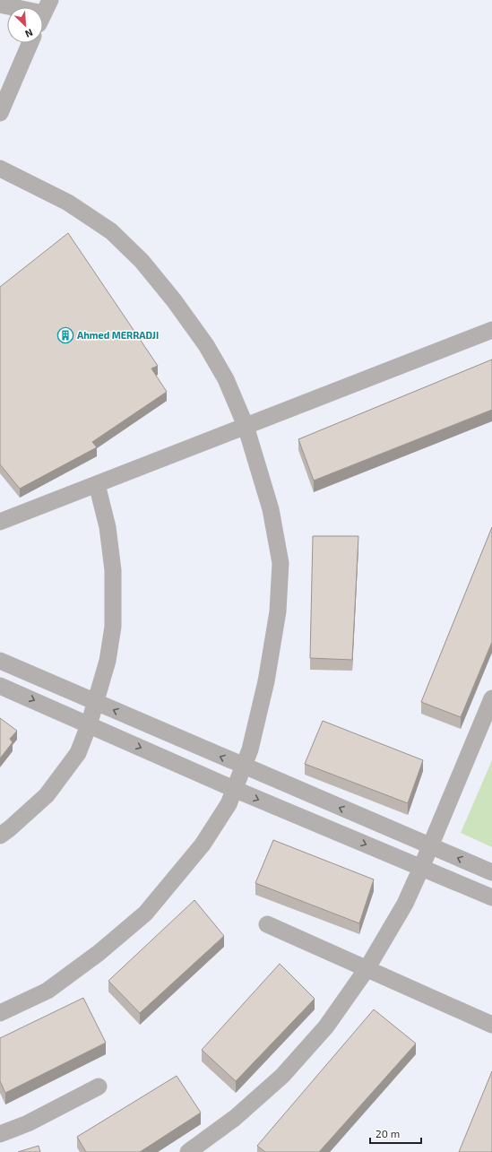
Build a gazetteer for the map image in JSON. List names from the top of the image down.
{
  "places": {
    "building": ["Ahmed MERRADJI"]
  },
  "scale_bar": "20 m",
  "north": "bottom right"
}
